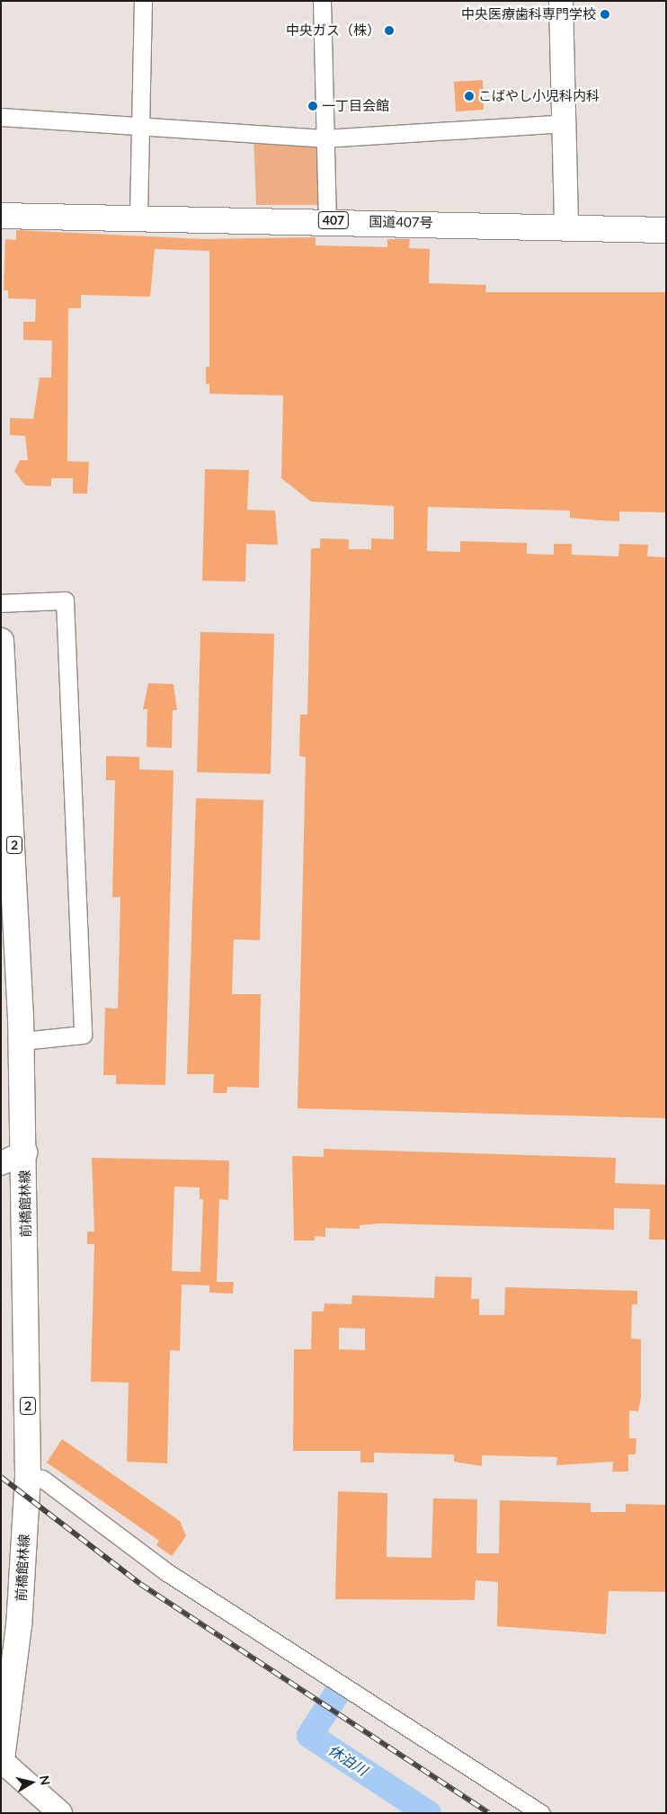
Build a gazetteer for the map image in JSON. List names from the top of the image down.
{
  "streets": {
    "main road": [
      "407",
      "国道407号",
      "2",
      "前橋館林線"
    ]
  },
  "water": ["休泊川"],
  "places": [
    "中央医療歯科専門学校",
    "中央ガス（株）",
    "こばやし小児科内科",
    "一丁目会館"
  ],
  "north": "right"
}
